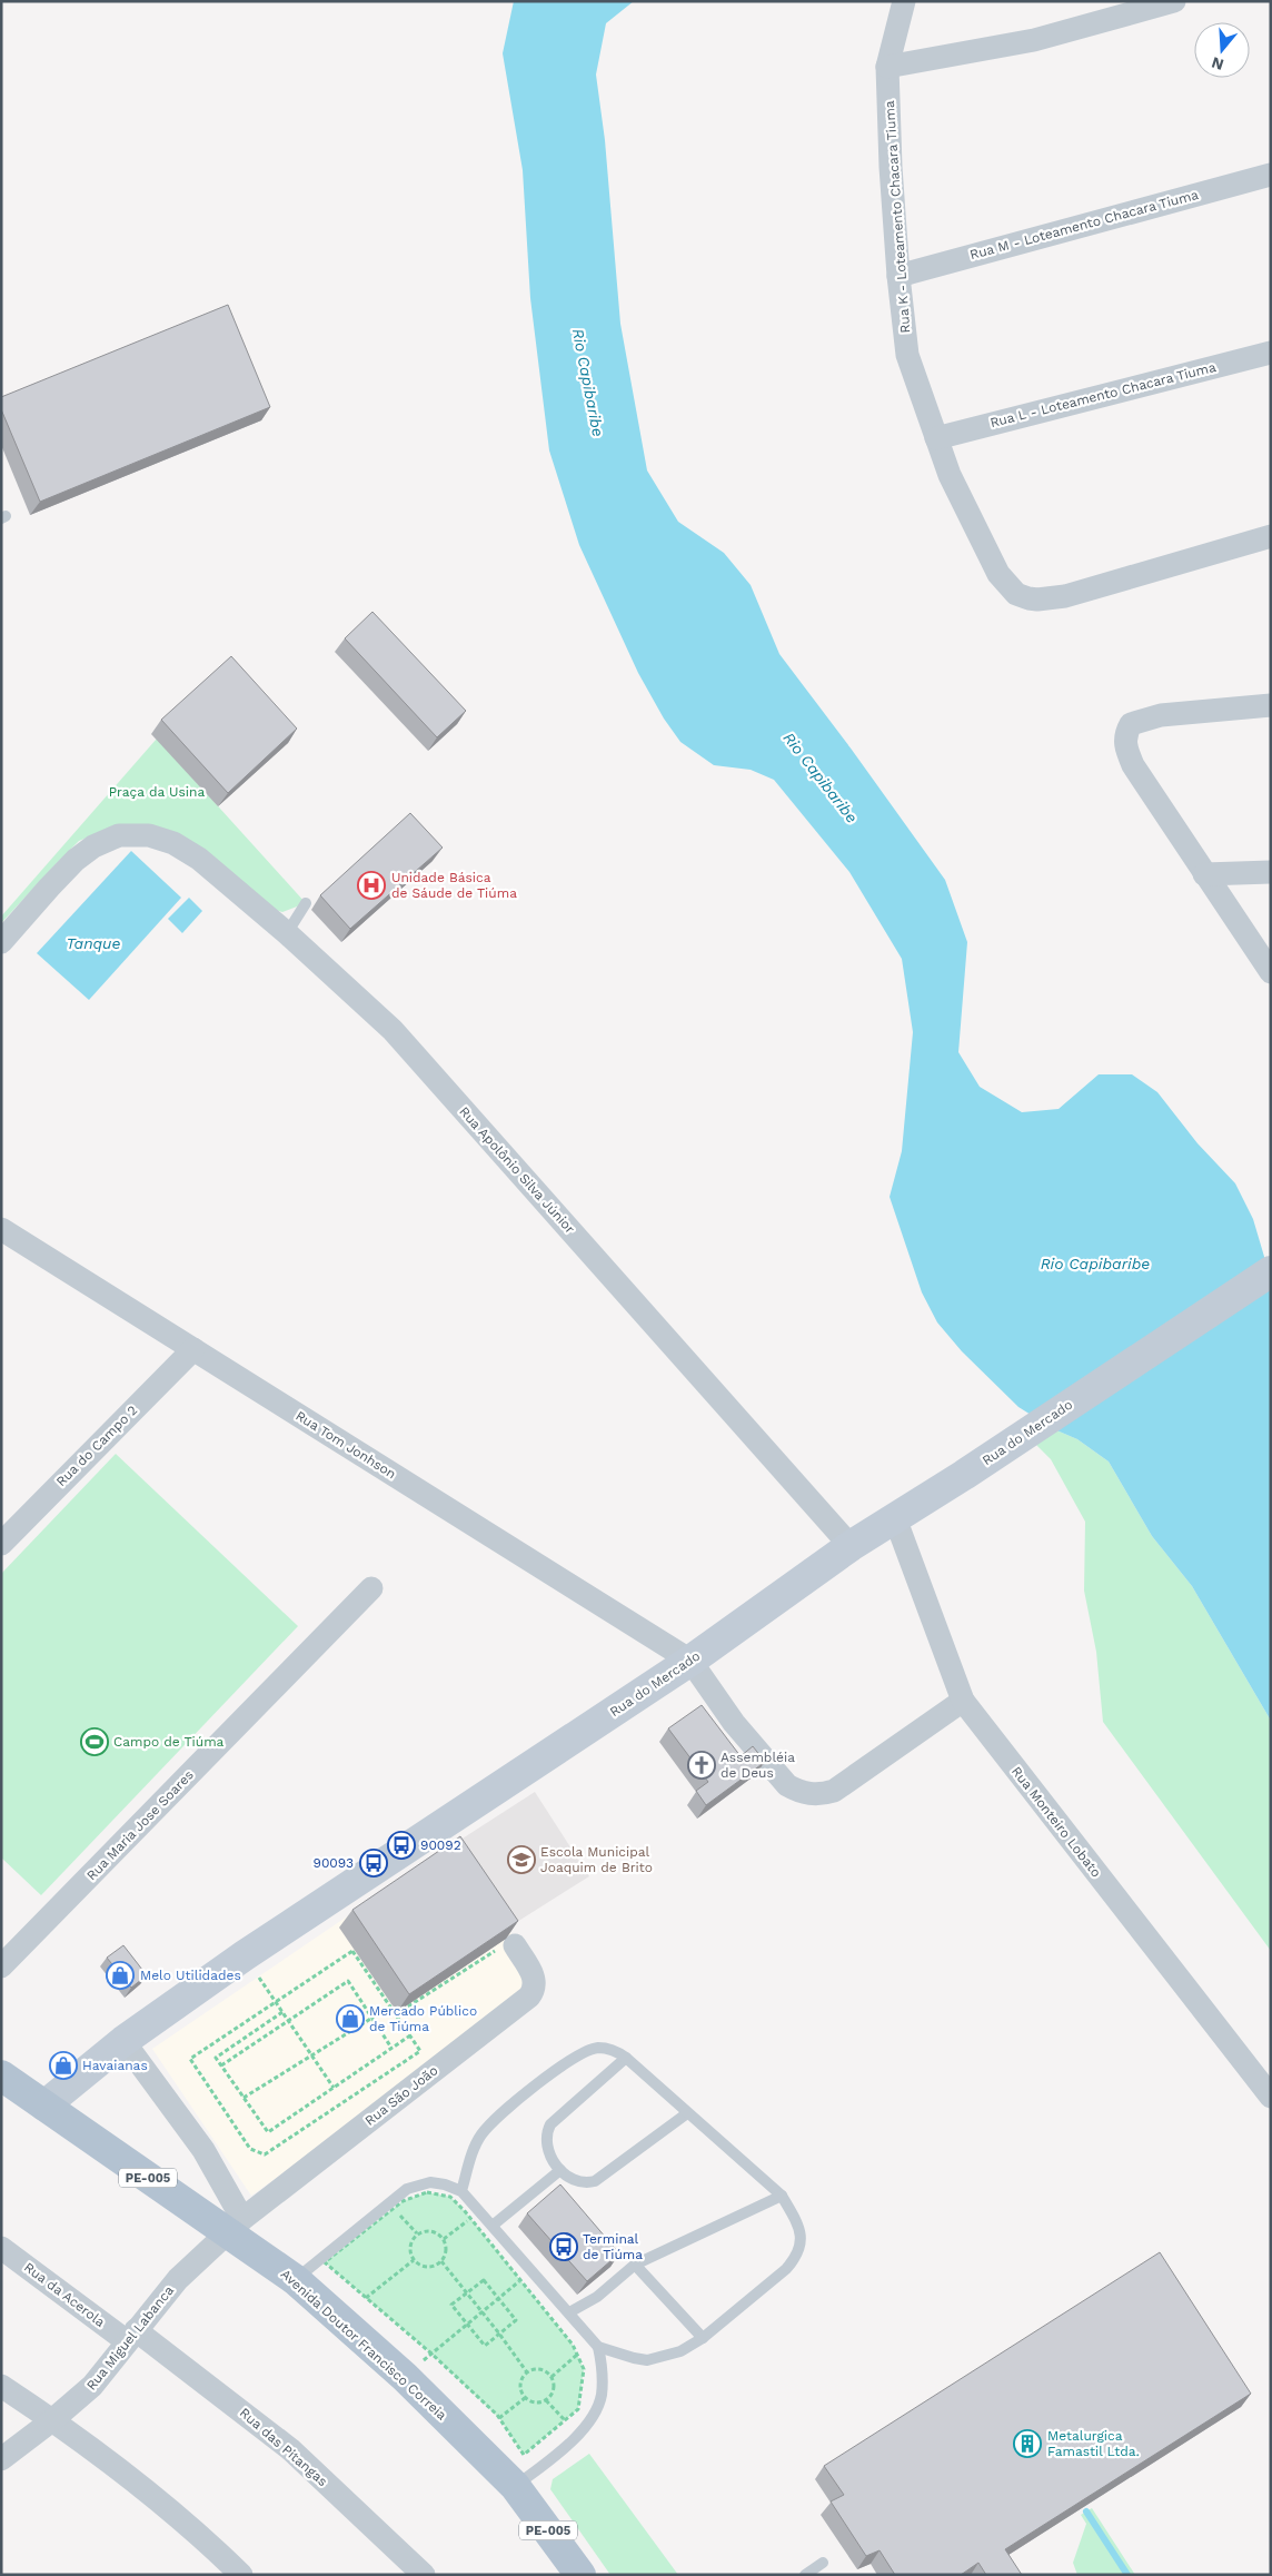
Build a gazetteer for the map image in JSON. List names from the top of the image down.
{
  "streets": {
    "main road": ["Rua do Mercado", "PE-005", "Avenida Doutor Francisco Correia"],
    "street": [
      "Rua K - Loteamento Chacara Tiuma",
      "Rua M - Loteamento Chacara Tiuma",
      "Rua L - Loteamento Chacara Tiuma",
      "Rua Apolônio Silva Júnior",
      "Rua Tom Jonhson",
      "Rua do Campo 2",
      "Rua Monteiro Lobato",
      "Rua Maria Jose Soares",
      "Rua São João",
      "Rua da Acerola",
      "Rua Miguel Labanca",
      "Rua das Pitangas"
    ]
  },
  "crossings": [
    ["Rua K - Loteamento Chacara Tiuma", "Rua M - Loteamento Chacara Tiuma"],
    ["Rua K - Loteamento Chacara Tiuma", "Rua L - Loteamento Chacara Tiuma"],
    ["Rua Apolônio Silva Júnior", "Rua do Mercado"],
    ["Rua do Mercado", "Rua Tom Jonhson"],
    ["Rua do Mercado", "Rua Monteiro Lobato"],
    ["Rua do Mercado", "Avenida Doutor Francisco Correia"],
    ["Rua Tom Jonhson", "Rua do Campo 2"],
    ["Rua São João", "Rua Miguel Labanca"],
    ["Rua São João", "Avenida Doutor Francisco Correia"],
    ["Rua da Acerola", "Rua Miguel Labanca"],
    ["Rua da Acerola", "Rua das Pitangas"],
    ["Rua Miguel Labanca", "Avenida Doutor Francisco Correia"],
    ["Rua Miguel Labanca", "Rua das Pitangas"]
  ],
  "water": ["Rio Capibaribe", "Tanque"],
  "parks": ["Praça da Usina"],
  "places": {
    "hospital": ["Unidade Básica de Sáude de Tiúma"],
    "sports": ["Campo de Tiúma"],
    "church": ["Assembléia de Deus"],
    "bus stop": ["90092", "90093", "Terminal de Tiúma"],
    "school or university": ["Escola Municipal Joaquim de Brito"],
    "shop": ["Melo Utilidades", "Mercado Público de Tiúma", "Havaianas"],
    "building": ["Metalurgica Famastil Ltda."]
  },
  "north": "bottom"
}
